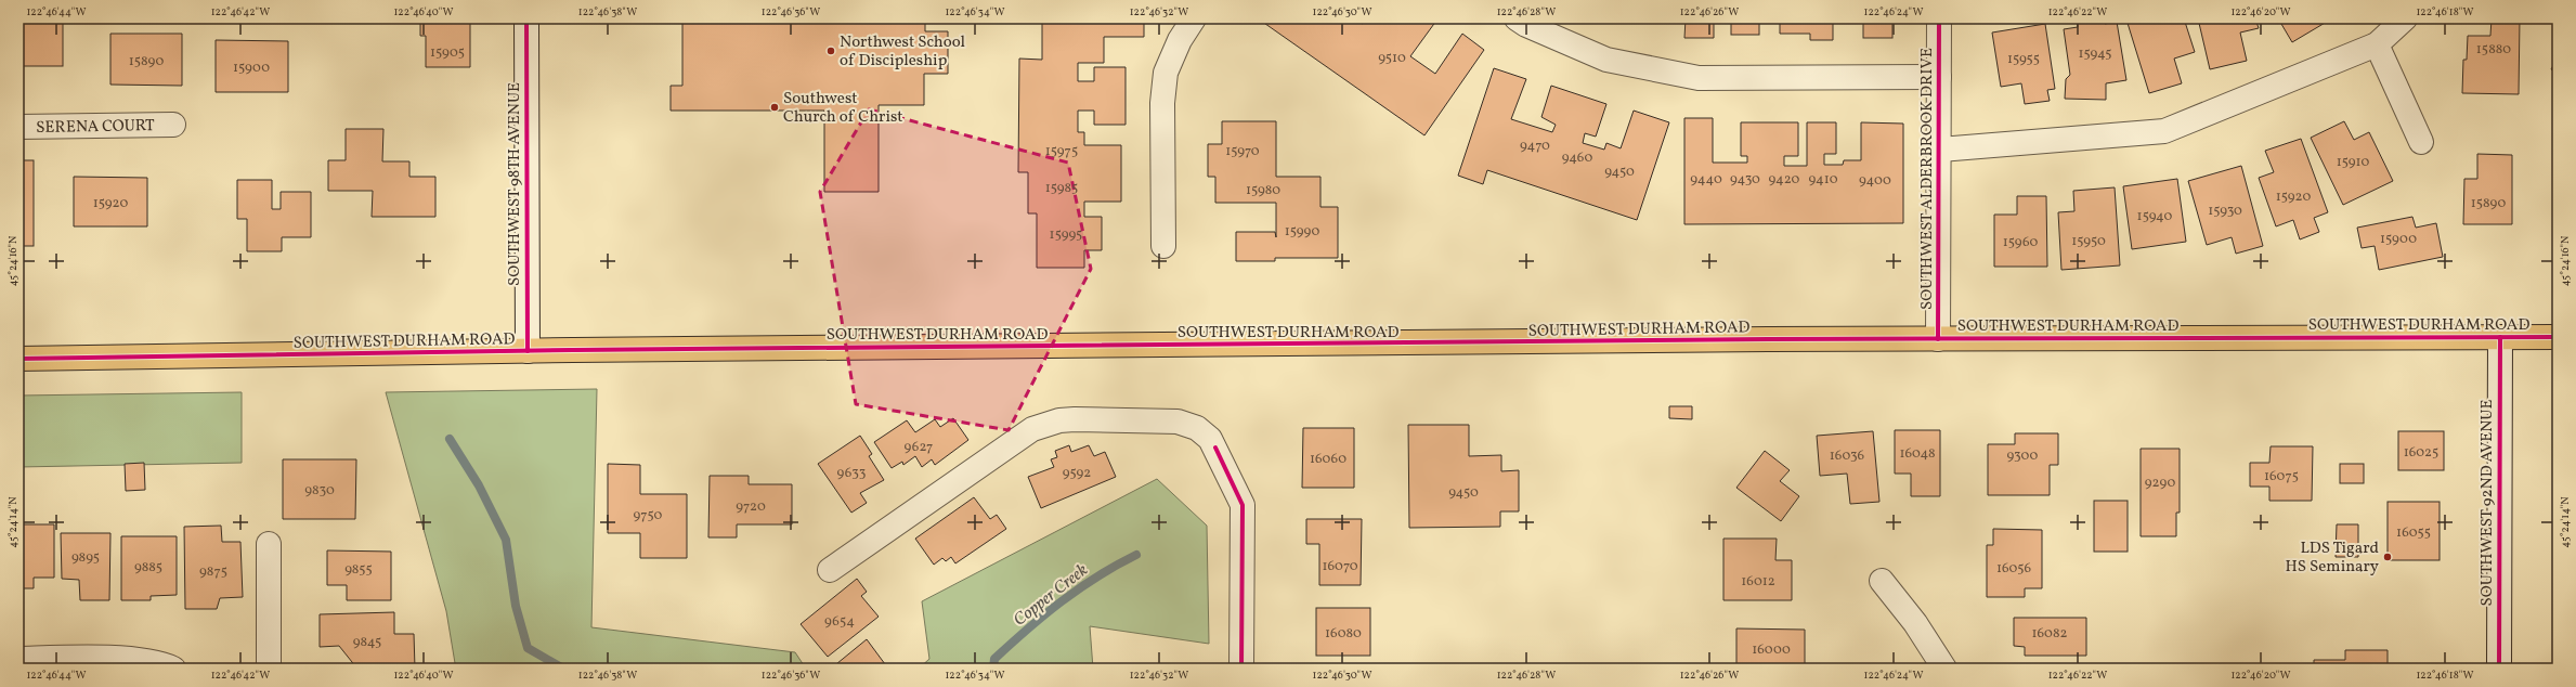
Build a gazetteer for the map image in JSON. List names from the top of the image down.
{
  "streets": {
    "main road": ["SOUTHWEST DURHAM ROAD"],
    "street": [
      "SERENA COURT",
      "SOUTHWEST ALDERBROOK DRIVE",
      "SOUTHWEST 98TH AVENUE",
      "SOUTHWEST 92ND AVENUE"
    ]
  },
  "crossings": [
    ["SOUTHWEST ALDERBROOK DRIVE", "SOUTHWEST DURHAM ROAD"],
    ["SOUTHWEST 98TH AVENUE", "SOUTHWEST DURHAM ROAD"],
    ["SOUTHWEST DURHAM ROAD", "SOUTHWEST 92ND AVENUE"]
  ],
  "water": ["Copper Creek"],
  "places": ["Northwest School of Discipleship", "Southwest Church of Christ", "LDS Tigard HS Seminary"],
  "house_numbers": [
    "15880",
    "15905",
    "15945",
    "9510",
    "15955",
    "15890",
    "15900",
    "9470",
    "15975",
    "15970",
    "9460",
    "15910",
    "9450",
    "9440",
    "9430",
    "9420",
    "9410",
    "9400",
    "15985",
    "15980",
    "15920",
    "15920",
    "15890",
    "15930",
    "15940",
    "15990",
    "15995",
    "15900",
    "15950",
    "15960",
    "9627",
    "16025",
    "16048",
    "16036",
    "9300",
    "16060",
    "9633",
    "9592",
    "16075",
    "9290",
    "9830",
    "9450",
    "9720",
    "9750",
    "16055",
    "9895",
    "16070",
    "9885",
    "16056",
    "9855",
    "9875",
    "16012",
    "9654",
    "16080",
    "16082",
    "9845",
    "16000"
  ],
  "coordinates": [
    "122°46'44\"W",
    "122°46'42\"W",
    "122°46'40\"W",
    "122°46'38\"W",
    "122°46'36\"W",
    "122°46'34\"W",
    "122°46'32\"W",
    "122°46'30\"W",
    "122°46'28\"W",
    "122°46'26\"W",
    "122°46'24\"W",
    "122°46'22\"W",
    "122°46'20\"W",
    "122°46'18\"W",
    "45°24'16\"N",
    "45°24'14\"N"
  ]
}
